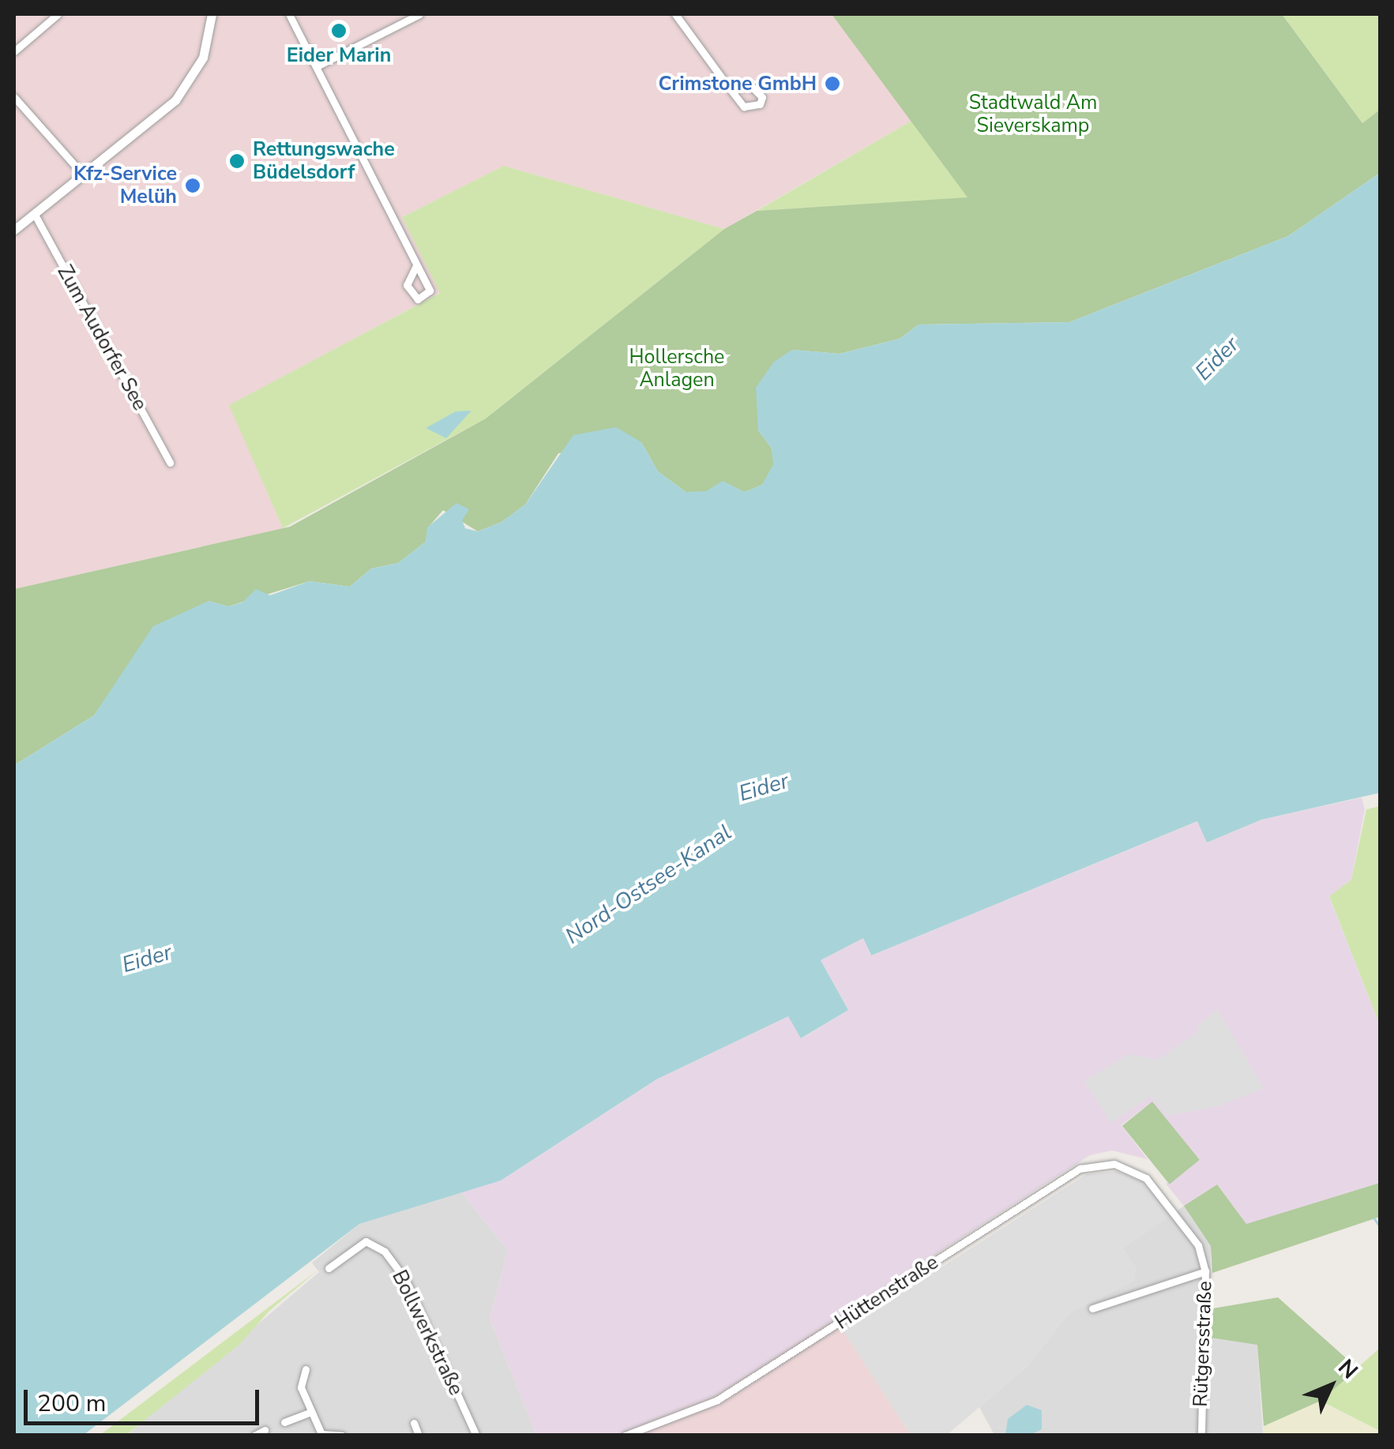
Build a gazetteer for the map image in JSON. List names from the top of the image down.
{
  "streets": {
    "street": [
      "Zum Audorfer See",
      "Hüttenstraße",
      "Bollwerkstraße",
      "Rütgersstraße"
    ]
  },
  "crossings": [
    ["Hüttenstraße", "Rütgersstraße"]
  ],
  "water": ["Eider", "Nord-Ostsee-Kanal"],
  "parks": ["Stadtwald Am Sieverskamp", "Hollersche Anlagen"],
  "places": [
    "Eider Marin",
    "Crimstone GmbH",
    "Rettungswache Büdelsdorf",
    "Kfz-Service Melüh"
  ],
  "scale_bar": "200 m",
  "north": "top right"
}
